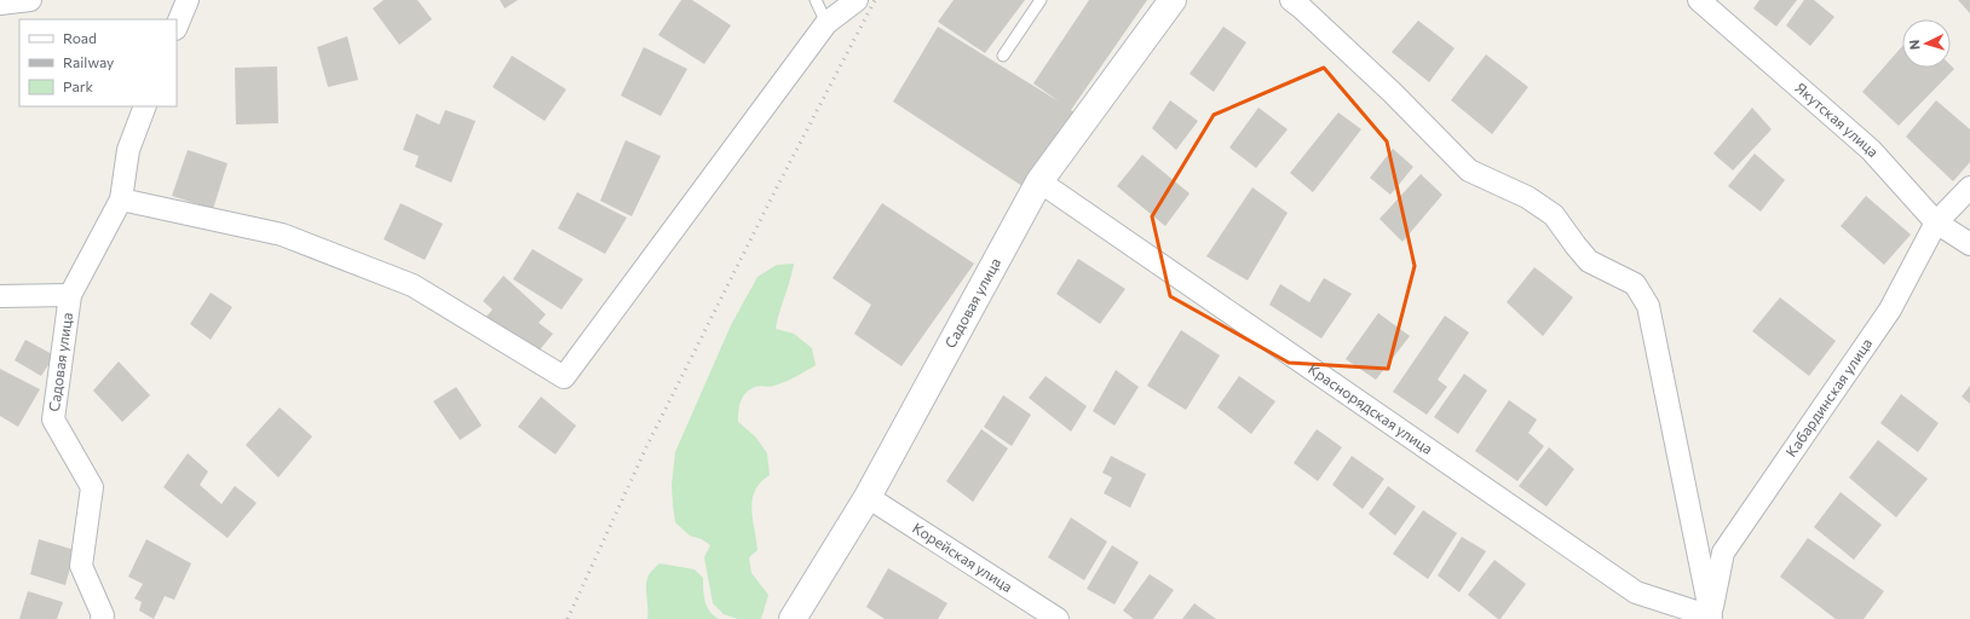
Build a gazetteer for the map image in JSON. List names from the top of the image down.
{
  "streets": {
    "street": [
      "Якутская улица",
      "Садовая улица",
      "Кабардинская улица",
      "Краснорядская улица",
      "Корейская улица"
    ]
  },
  "crossings": [
    ["Якутская улица", "Кабардинская улица"],
    ["Садовая улица", "Краснорядская улица"],
    ["Садовая улица", "Корейская улица"],
    ["Кабардинская улица", "Краснорядская улица"]
  ],
  "legend": ["Road", "Railway", "Park"],
  "north": "left"
}
